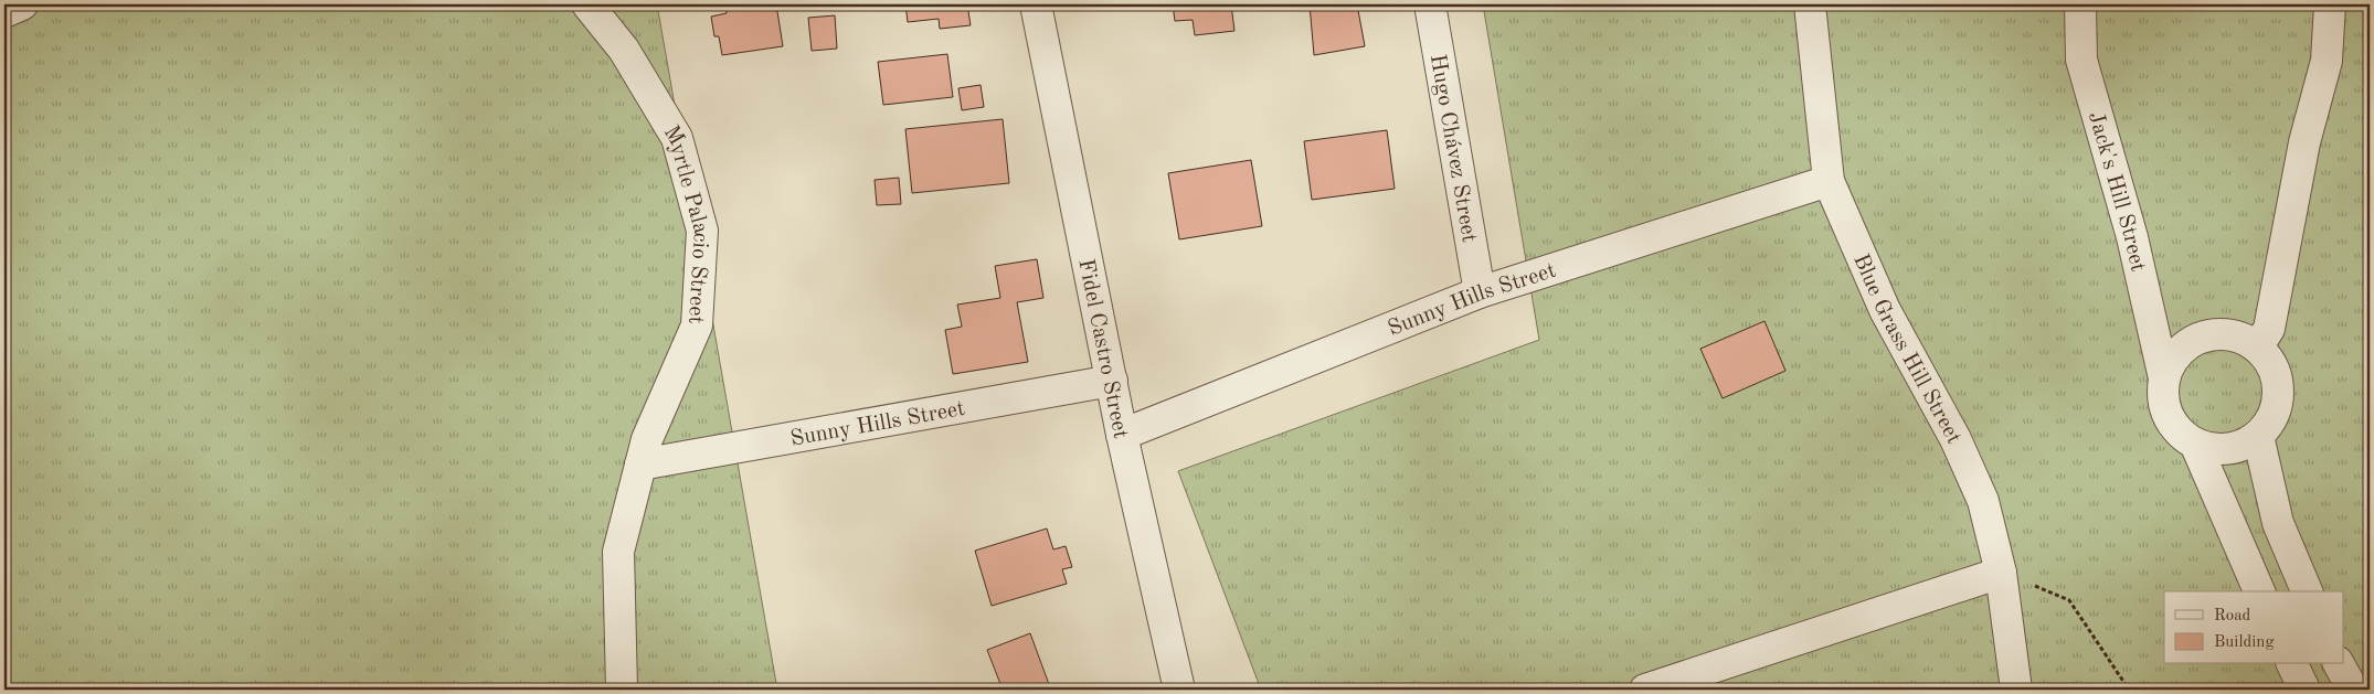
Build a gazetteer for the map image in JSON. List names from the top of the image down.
{
  "streets": {
    "street": [
      "Hugo Chávez Street",
      "Jack's Hill Street",
      "Myrtle Palacio Street",
      "Sunny Hills Street",
      "Fidel Castro Street",
      "Blue Grass Hill Street"
    ]
  },
  "crossings": [
    ["Hugo Chávez Street", "Sunny Hills Street"],
    ["Myrtle Palacio Street", "Sunny Hills Street"],
    ["Sunny Hills Street", "Fidel Castro Street"],
    ["Sunny Hills Street", "Blue Grass Hill Street"]
  ],
  "legend": ["Road", "Building"]
}
